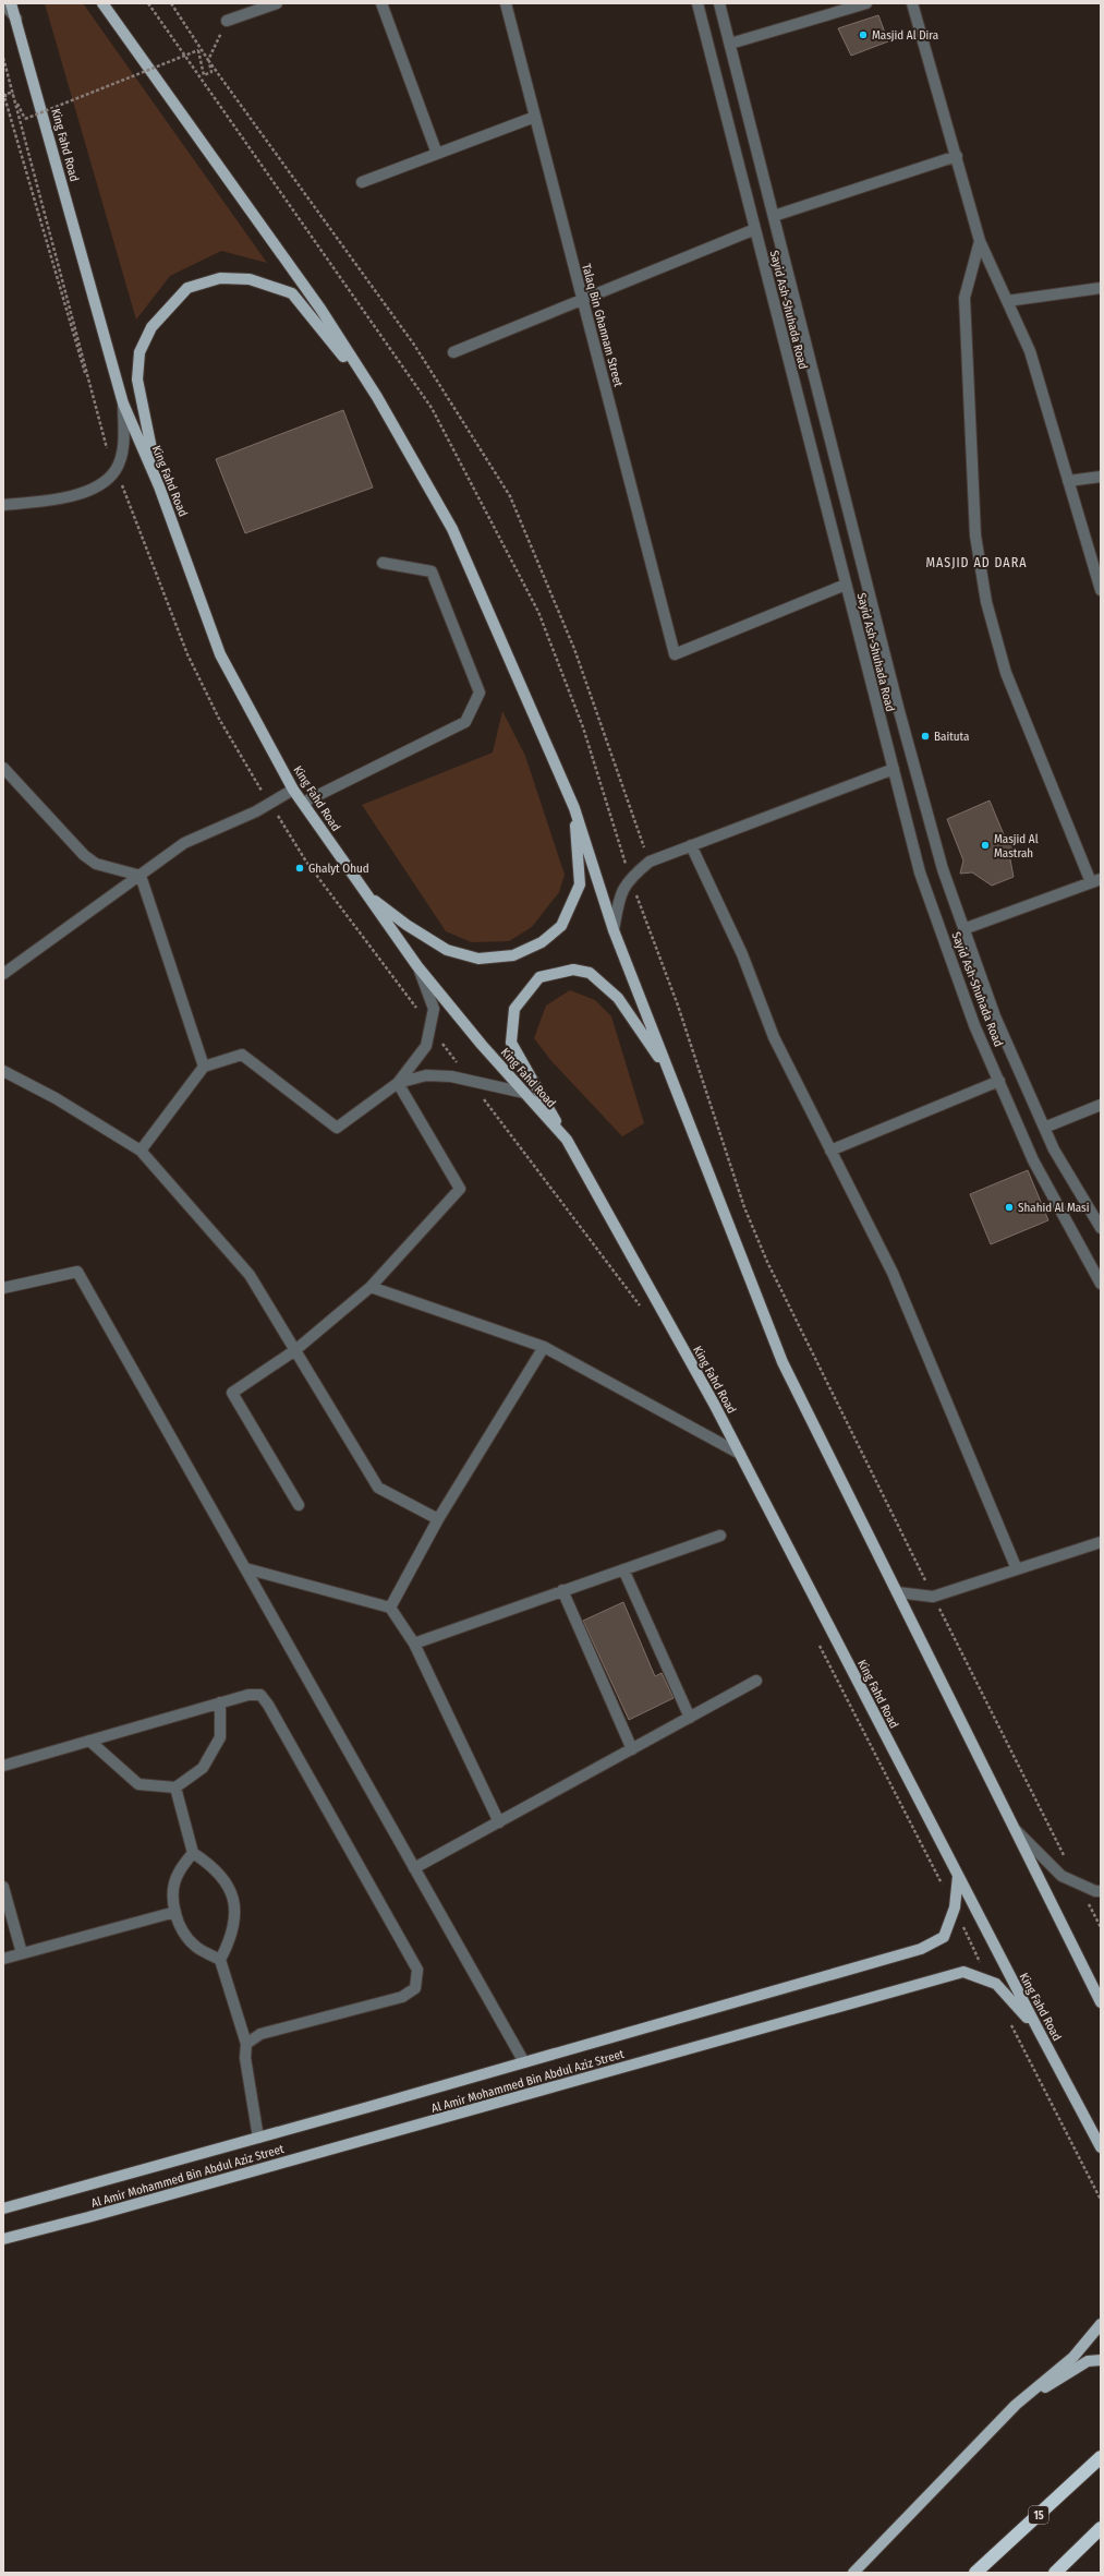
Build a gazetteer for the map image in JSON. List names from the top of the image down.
{
  "streets": {
    "highway": ["15"],
    "main road": ["King Fahd Road", "Al Amir Mohammed Bin Abdul Aziz Street"],
    "street": ["Sayid Ash-Shuhada Road", "Talaq Bin Ghannam Street"]
  },
  "crossings": [
    ["King Fahd Road", "Al Amir Mohammed Bin Abdul Aziz Street"],
    ["Sayid Ash-Shuhada Road", "Talaq Bin Ghannam Street"]
  ],
  "districts": ["MASJID AD DARA"],
  "places": [
    "Masjid Al Dira",
    "Baituta",
    "Masjid Al Mastrah",
    "Ghalyt Ohud",
    "Shahid Al Masi"
  ]
}
